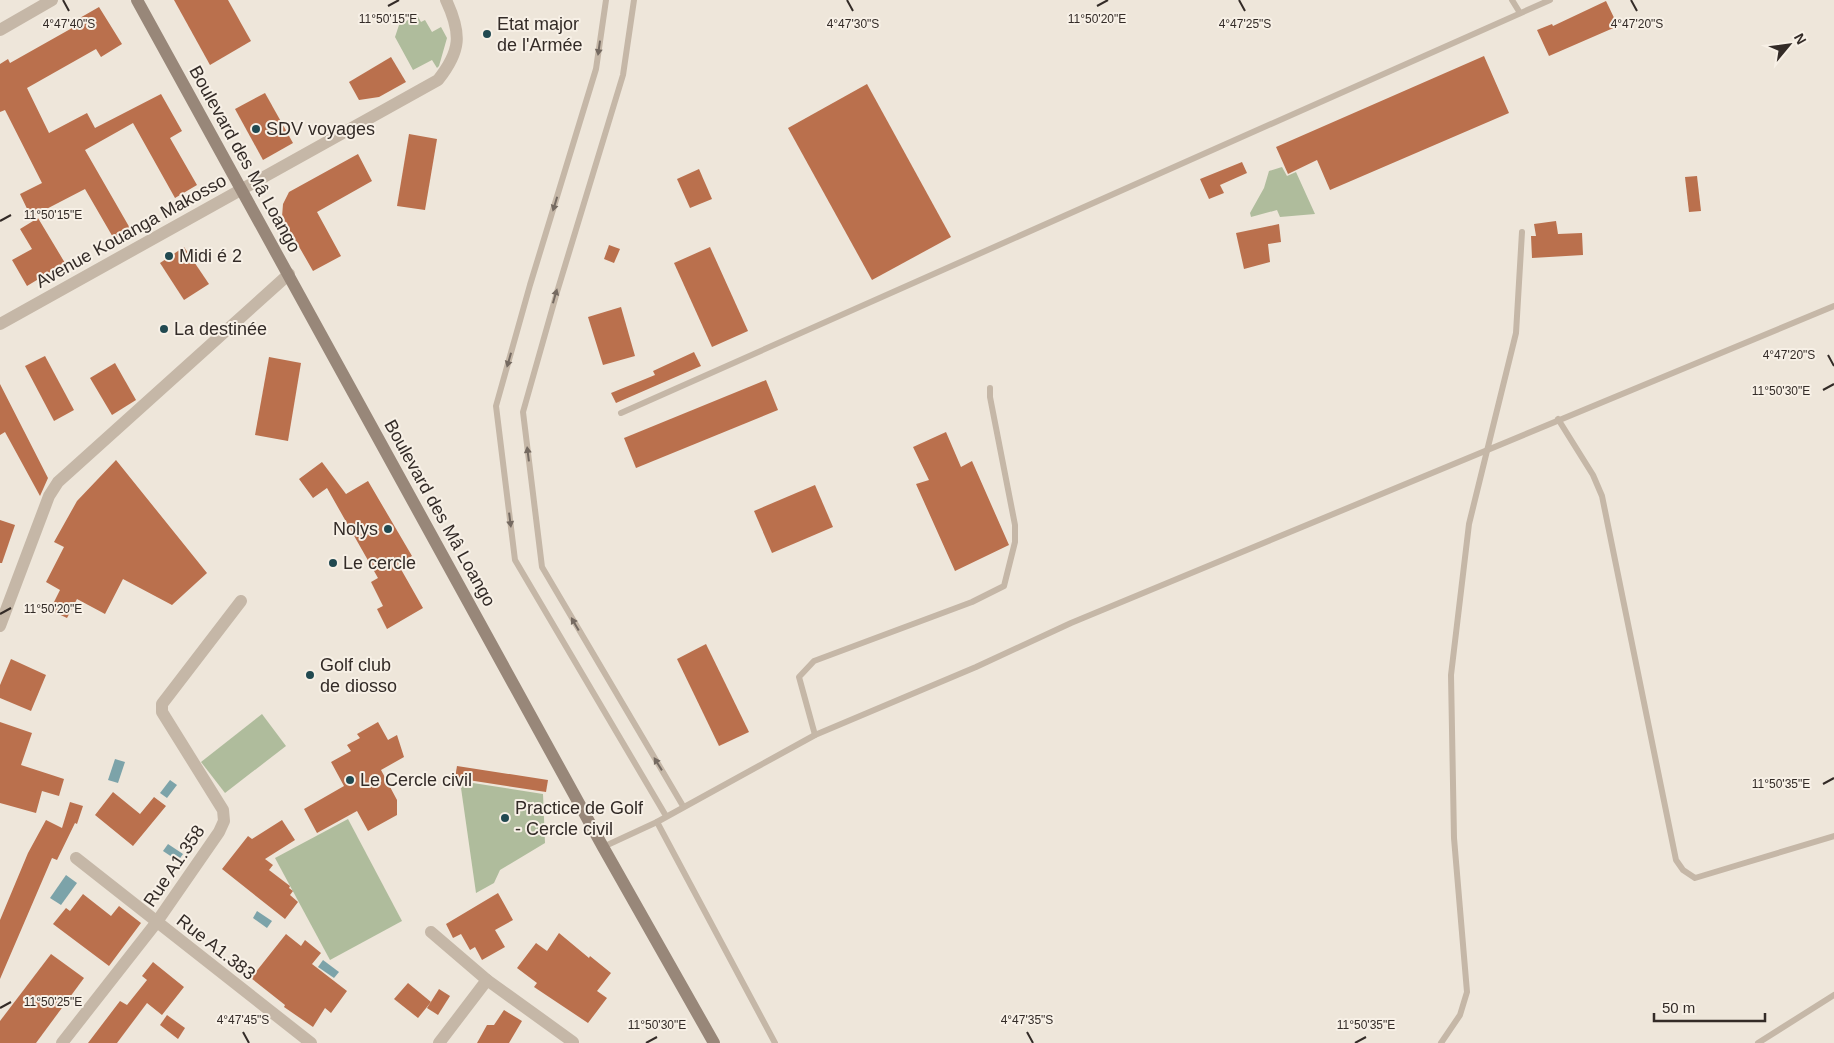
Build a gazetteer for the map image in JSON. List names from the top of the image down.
{
  "streets": {
    "street": [
      "Boulevard des Mâ Loango",
      "Avenue Kouanga Makosso",
      "Rue A1.358",
      "Rue A1.383"
    ]
  },
  "crossings": [
    ["Boulevard des Mâ Loango", "Avenue Kouanga Makosso"],
    ["Rue A1.358", "Rue A1.383"]
  ],
  "places": [
    "Etat major de l'Armée",
    "SDV voyages",
    "Midi é 2",
    "La destinée",
    "Nolys",
    "Le cercle",
    "Golf club de diosso",
    "Le Cercle civil",
    "Practice de Golf - Cercle civil"
  ],
  "scale_bar": "50 m",
  "north": "top right",
  "coordinates": [
    "11°50'15\"E",
    "11°50'20\"E",
    "4°47'40\"S",
    "4°47'30\"S",
    "4°47'25\"S",
    "4°47'20\"S",
    "11°50'30\"E",
    "11°50'35\"E",
    "11°50'25\"E",
    "4°47'45\"S",
    "4°47'35\"S"
  ]
}
